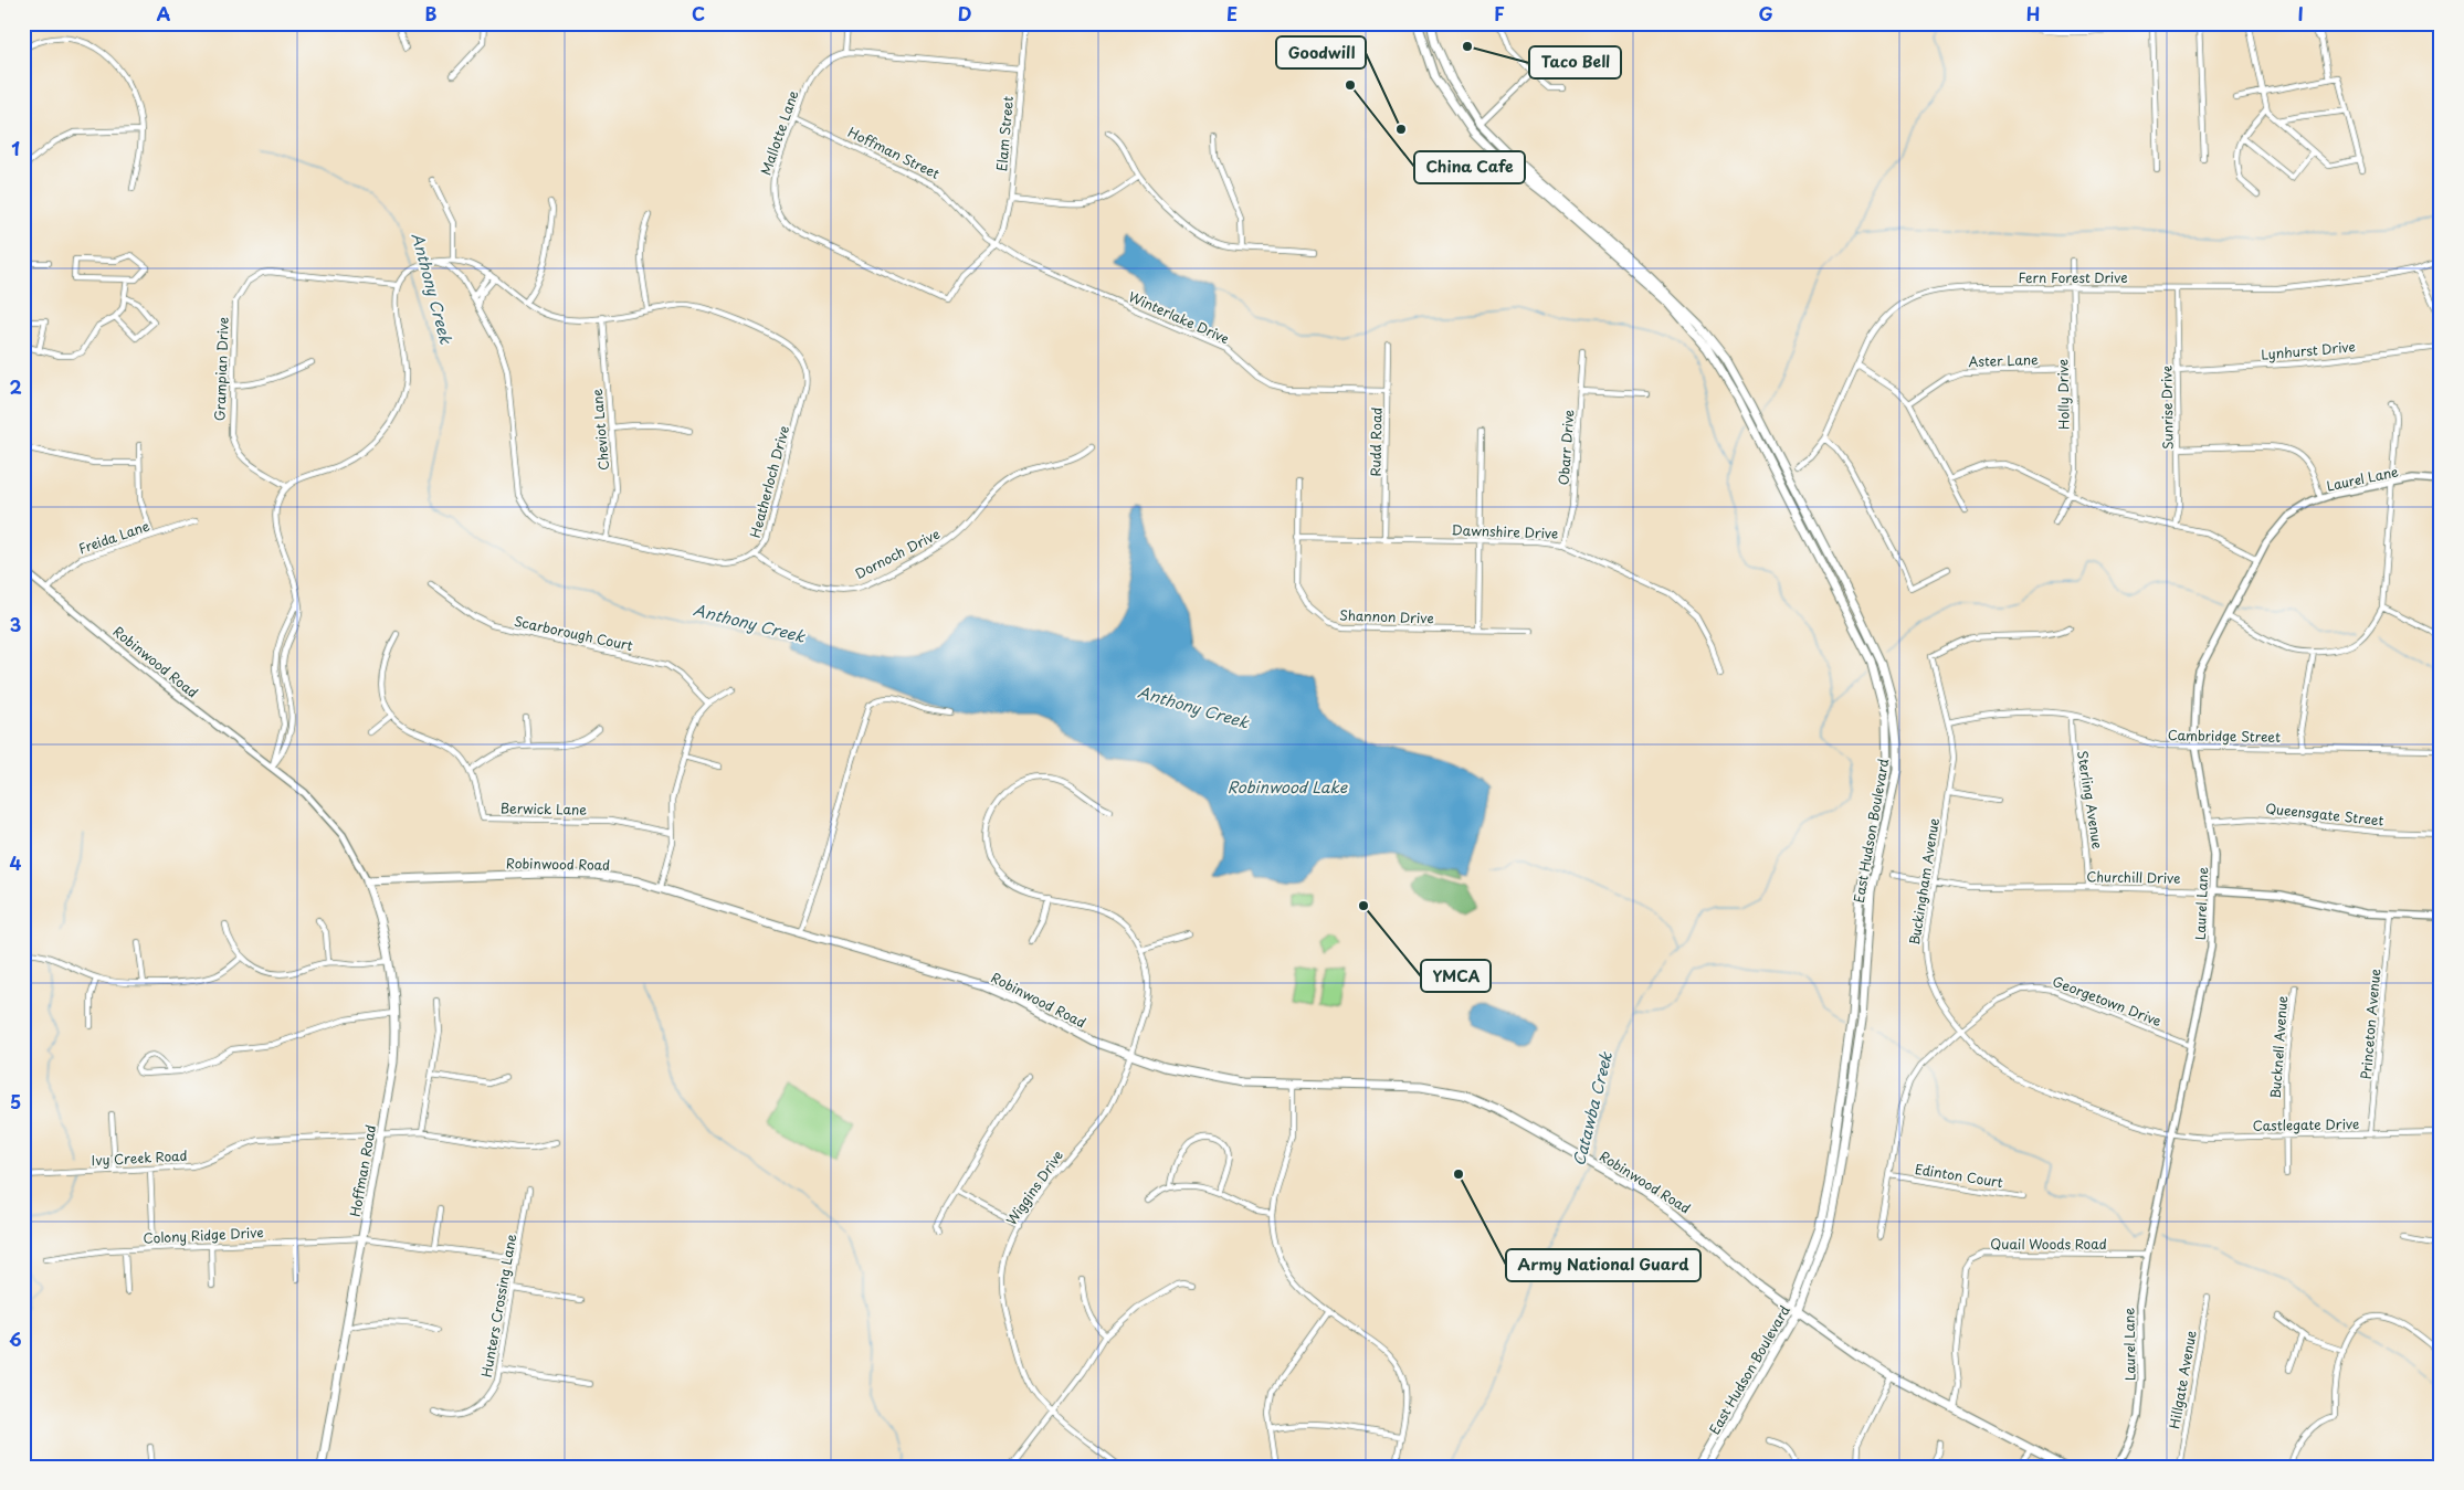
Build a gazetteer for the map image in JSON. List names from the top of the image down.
{
  "streets": {
    "main road": ["Robinwood Road", "East Hudson Boulevard", "Hoffman Road"],
    "street": [
      "Mallotte Lane",
      "Elam Street",
      "Hoffman Street",
      "Fern Forest Drive",
      "Winterlake Drive",
      "Lynhurst Drive",
      "Aster Lane",
      "Grampian Drive",
      "Holly Drive",
      "Sunrise Drive",
      "Cheviot Lane",
      "Rudd Road",
      "Obarr Drive",
      "Laurel Lane",
      "Heatherloch Drive",
      "Dawnshire Drive",
      "Freida Lane",
      "Dornoch Drive",
      "Shannon Drive",
      "Scarborough Court",
      "Cambridge Street",
      "Sterling Avenue",
      "Berwick Lane",
      "Queensgate Street",
      "Churchill Drive",
      "Buckingham Avenue",
      "Georgetown Drive",
      "Princeton Avenue",
      "Bucknell Avenue",
      "Castlegate Drive",
      "Ivy Creek Road",
      "Edinton Court",
      "Wiggins Drive",
      "Colony Ridge Drive",
      "Quail Woods Road",
      "Hunters Crossing Lane",
      "Hillgate Avenue"
    ]
  },
  "crossings": [
    ["Mallotte Lane", "Elam Street"],
    ["Mallotte Lane", "Hoffman Street"],
    ["Mallotte Lane", "Winterlake Drive"],
    ["Elam Street", "Hoffman Street"],
    ["Elam Street", "Winterlake Drive"],
    ["Hoffman Street", "Winterlake Drive"],
    ["Fern Forest Drive", "Holly Drive"],
    ["Fern Forest Drive", "Sunrise Drive"],
    ["Winterlake Drive", "Rudd Road"],
    ["Lynhurst Drive", "Sunrise Drive"],
    ["Aster Lane", "Holly Drive"],
    ["Grampian Drive", "Heatherloch Drive"],
    ["Cheviot Lane", "Heatherloch Drive"],
    ["Rudd Road", "Dawnshire Drive"],
    ["Obarr Drive", "Dawnshire Drive"],
    ["Laurel Lane", "Cambridge Street"],
    ["Laurel Lane", "Queensgate Street"],
    ["Laurel Lane", "Churchill Drive"],
    ["Laurel Lane", "Buckingham Avenue"],
    ["Laurel Lane", "Georgetown Drive"],
    ["Laurel Lane", "Castlegate Drive"],
    ["Laurel Lane", "Quail Woods Road"],
    ["Heatherloch Drive", "Dornoch Drive"],
    ["Dawnshire Drive", "Shannon Drive"],
    ["Freida Lane", "Robinwood Road"],
    ["Robinwood Road", "East Hudson Boulevard"],
    ["Robinwood Road", "Hoffman Road"],
    ["Robinwood Road", "Wiggins Drive"],
    ["Robinwood Road", "Quail Woods Road"],
    ["Cambridge Street", "Sterling Avenue"],
    ["Cambridge Street", "Buckingham Avenue"],
    ["Sterling Avenue", "Churchill Drive"],
    ["Churchill Drive", "Buckingham Avenue"],
    ["Churchill Drive", "Princeton Avenue"],
    ["Buckingham Avenue", "Georgetown Drive"],
    ["Buckingham Avenue", "Castlegate Drive"],
    ["Georgetown Drive", "Edinton Court"],
    ["Princeton Avenue", "Castlegate Drive"],
    ["Bucknell Avenue", "Castlegate Drive"],
    ["Ivy Creek Road", "Hoffman Road"],
    ["Hoffman Road", "Colony Ridge Drive"],
    ["Colony Ridge Drive", "Hunters Crossing Lane"]
  ],
  "water": ["Anthony Creek", "Robinwood Lake", "Catawba Creek"],
  "places": [
    "Taco Bell",
    "China Cafe",
    "Goodwill",
    "YMCA",
    "Army National Guard"
  ],
  "grid": {
    "columns": [
      "A",
      "B",
      "C",
      "D",
      "E",
      "F",
      "G",
      "H",
      "I"
    ],
    "rows": [
      "1",
      "2",
      "3",
      "4",
      "5",
      "6"
    ]
  }
}
